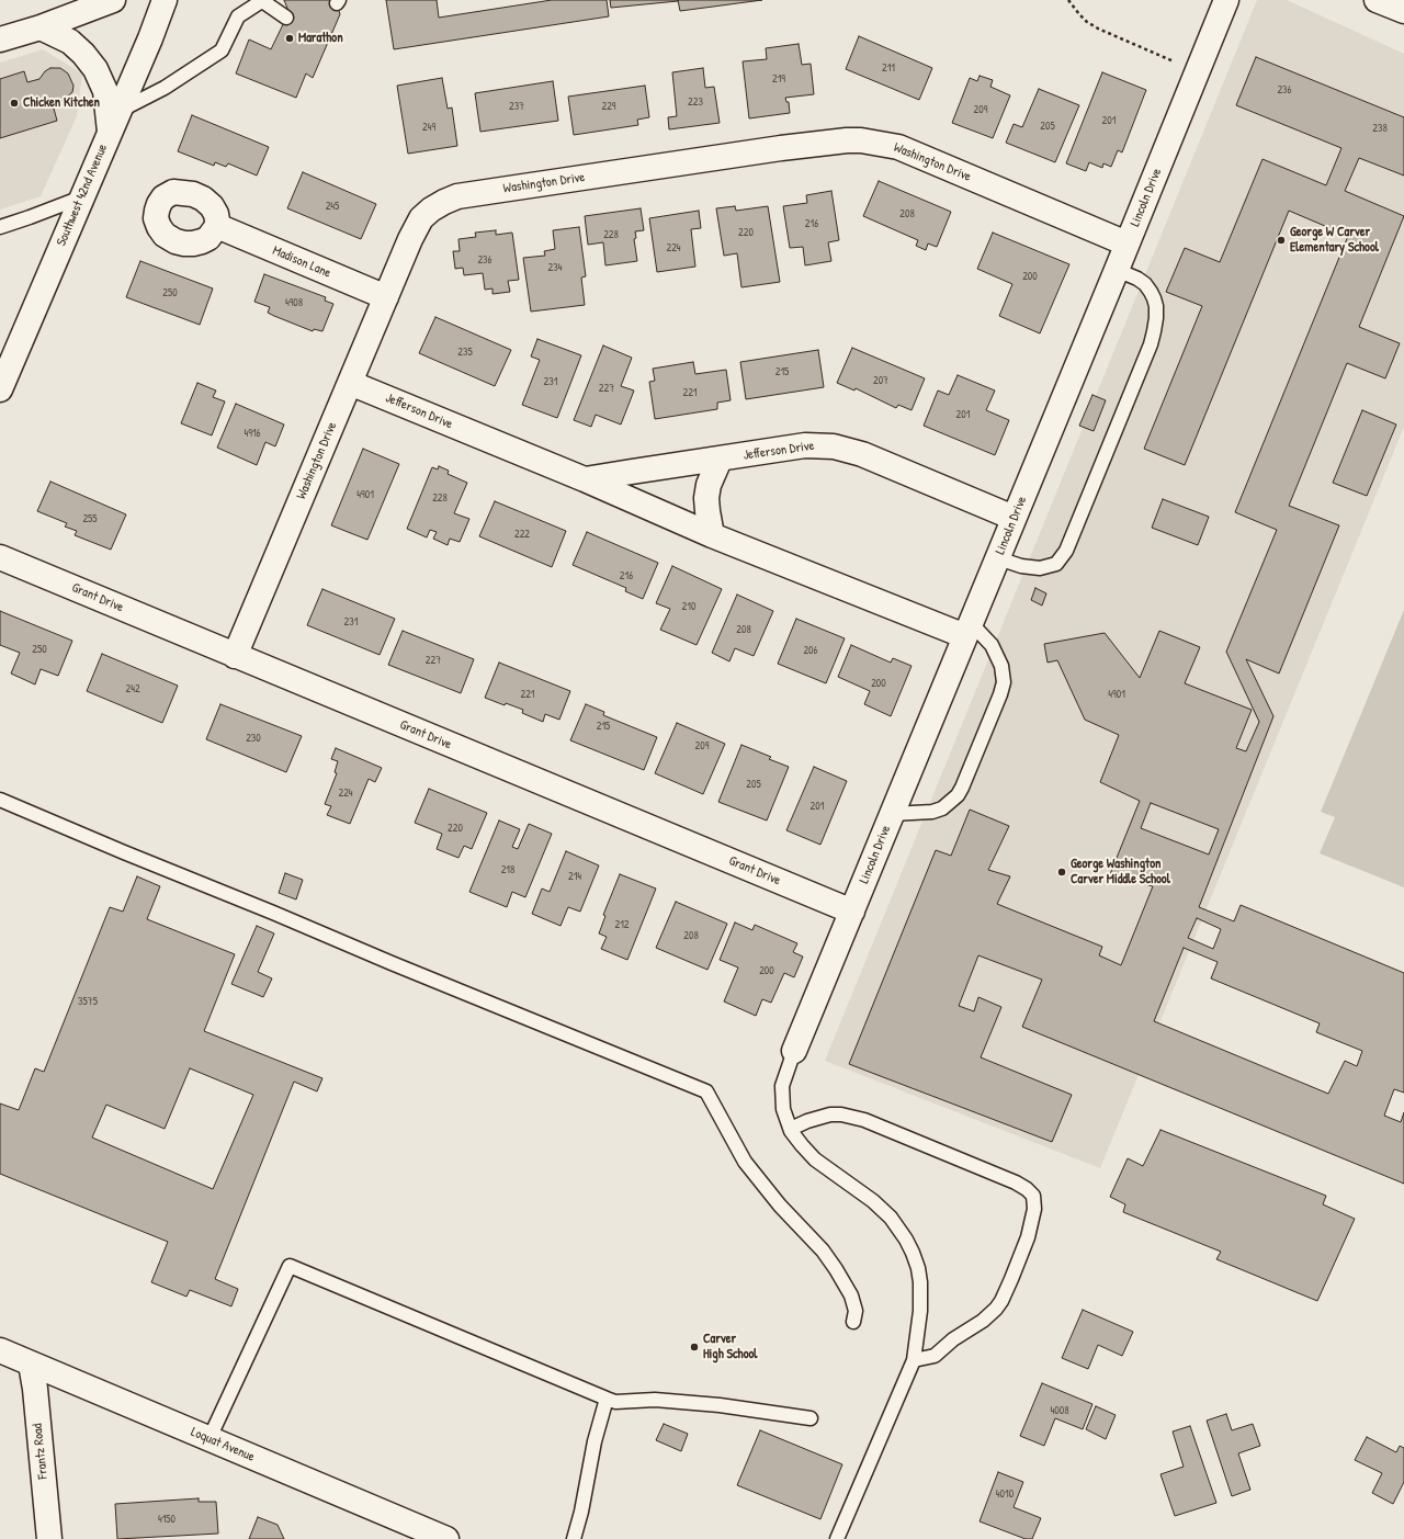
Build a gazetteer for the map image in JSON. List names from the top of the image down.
{
  "streets": {
    "main road": [
      "Washington Drive",
      "Southwest 42nd Avenue",
      "Lincoln Drive",
      "Madison Lane",
      "Jefferson Drive",
      "Grant Drive",
      "Loquat Avenue",
      "Frantz Road"
    ]
  },
  "crossings": [
    ["Washington Drive", "Lincoln Drive"],
    ["Washington Drive", "Madison Lane"],
    ["Washington Drive", "Jefferson Drive"],
    ["Washington Drive", "Grant Drive"],
    ["Lincoln Drive", "Jefferson Drive"],
    ["Lincoln Drive", "Grant Drive"],
    ["Loquat Avenue", "Frantz Road"]
  ],
  "places": [
    "Marathon",
    "Chicken Kitchen",
    "George W Carver Elementary School",
    "George Washington Carver Middle School",
    "Carver High School"
  ],
  "house_numbers": [
    "211",
    "219",
    "236",
    "223",
    "237",
    "229",
    "209",
    "201",
    "205",
    "249",
    "238",
    "245",
    "208",
    "216",
    "220",
    "228",
    "224",
    "236",
    "234",
    "200",
    "250",
    "4908",
    "235",
    "215",
    "207",
    "231",
    "227",
    "221",
    "201",
    "4916",
    "4901",
    "228",
    "255",
    "222",
    "216",
    "210",
    "231",
    "208",
    "250",
    "206",
    "227",
    "200",
    "242",
    "221",
    "4901",
    "215",
    "230",
    "209",
    "205",
    "224",
    "201",
    "220",
    "218",
    "214",
    "212",
    "208",
    "200",
    "3575",
    "4008",
    "4010",
    "4150"
  ]
}
